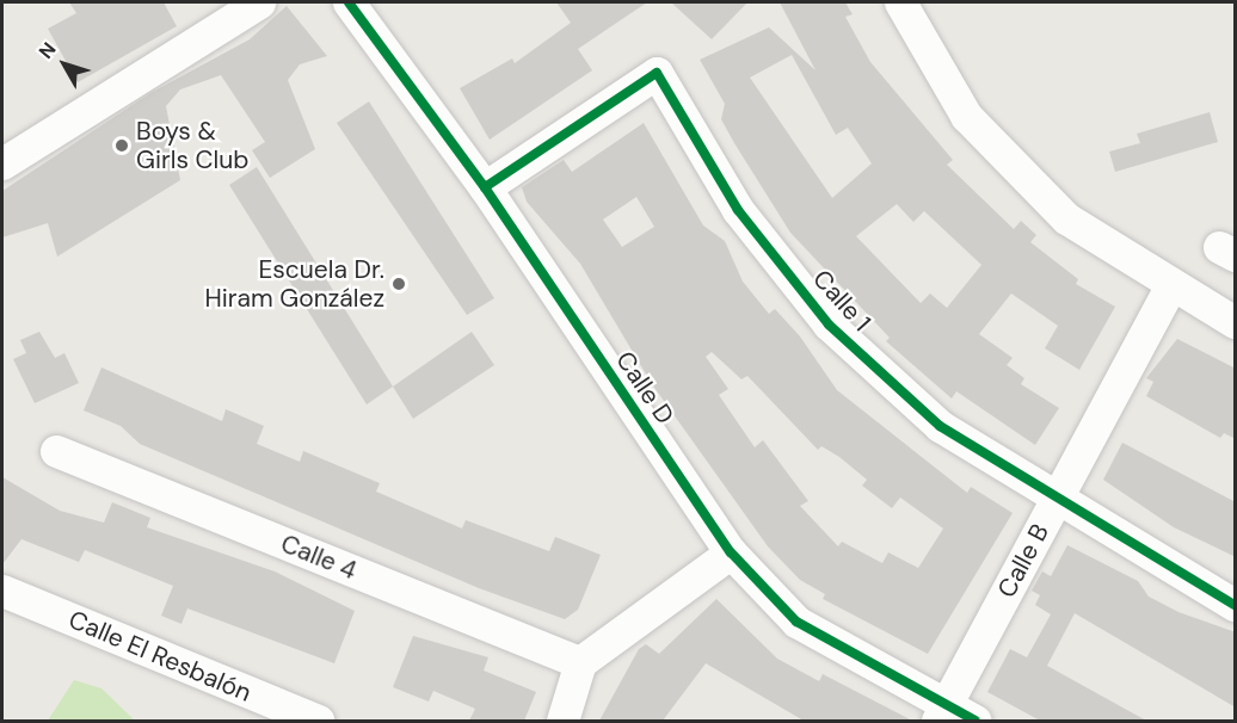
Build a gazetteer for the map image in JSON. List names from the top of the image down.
{
  "streets": {
    "street": [
      "Calle 1",
      "Calle D",
      "Calle 4",
      "Calle B",
      "Calle El Resbalón"
    ]
  },
  "crossings": [
    ["Calle 1", "Calle D"],
    ["Calle 1", "Calle B"],
    ["Calle D", "Calle B"]
  ],
  "places": ["Boys & Girls Club", "Escuela Dr. Hiram González"],
  "north": "top left"
}
